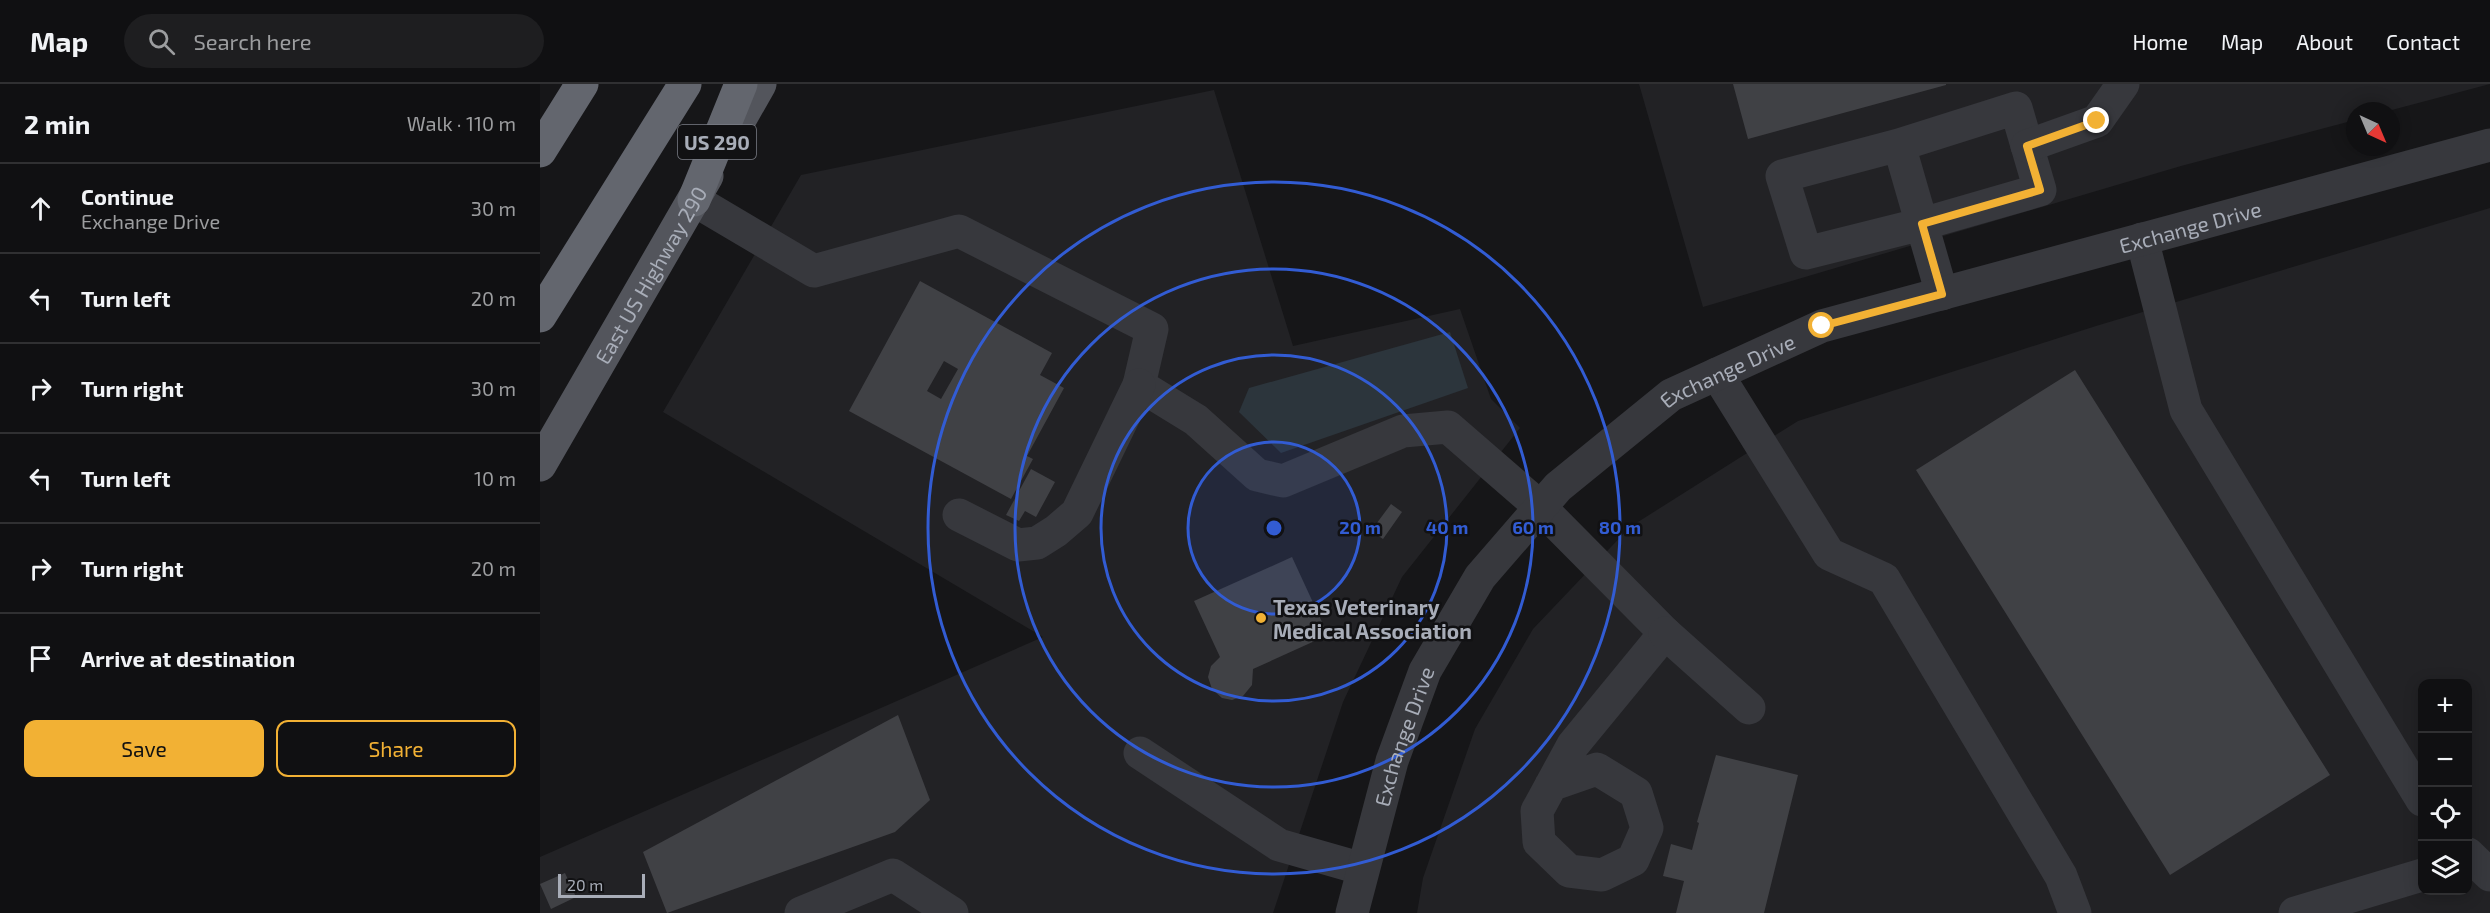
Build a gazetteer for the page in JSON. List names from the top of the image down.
{
  "streets": {
    "highway": ["US 290"],
    "main road": ["East US Highway 290"],
    "street": ["Exchange Drive"]
  },
  "crossings": [
    ["US 290", "East US Highway 290"]
  ],
  "places": ["Texas Veterinary Medical Association"],
  "scale_bar": "20 m",
  "north": "bottom right",
  "page": {
    "header": "Map",
    "search": "Search here",
    "nav": [
      "Home",
      "Map",
      "About",
      "Contact"
    ],
    "heading": ["2 min", "Walk · 110 m"],
    "list": [
      ["Continue", "Exchange Drive", "30 m"],
      ["Turn left", "20 m"],
      ["Turn right", "30 m"],
      ["Turn left", "10 m"],
      ["Turn right", "20 m"],
      "Arrive at destination"
    ],
    "map_buttons": ["+", "−"],
    "buttons": ["Save", "Share"],
    "scale": "20 m"
  },
  "rings": [
    "20 m",
    "40 m",
    "60 m",
    "80 m"
  ]
}
